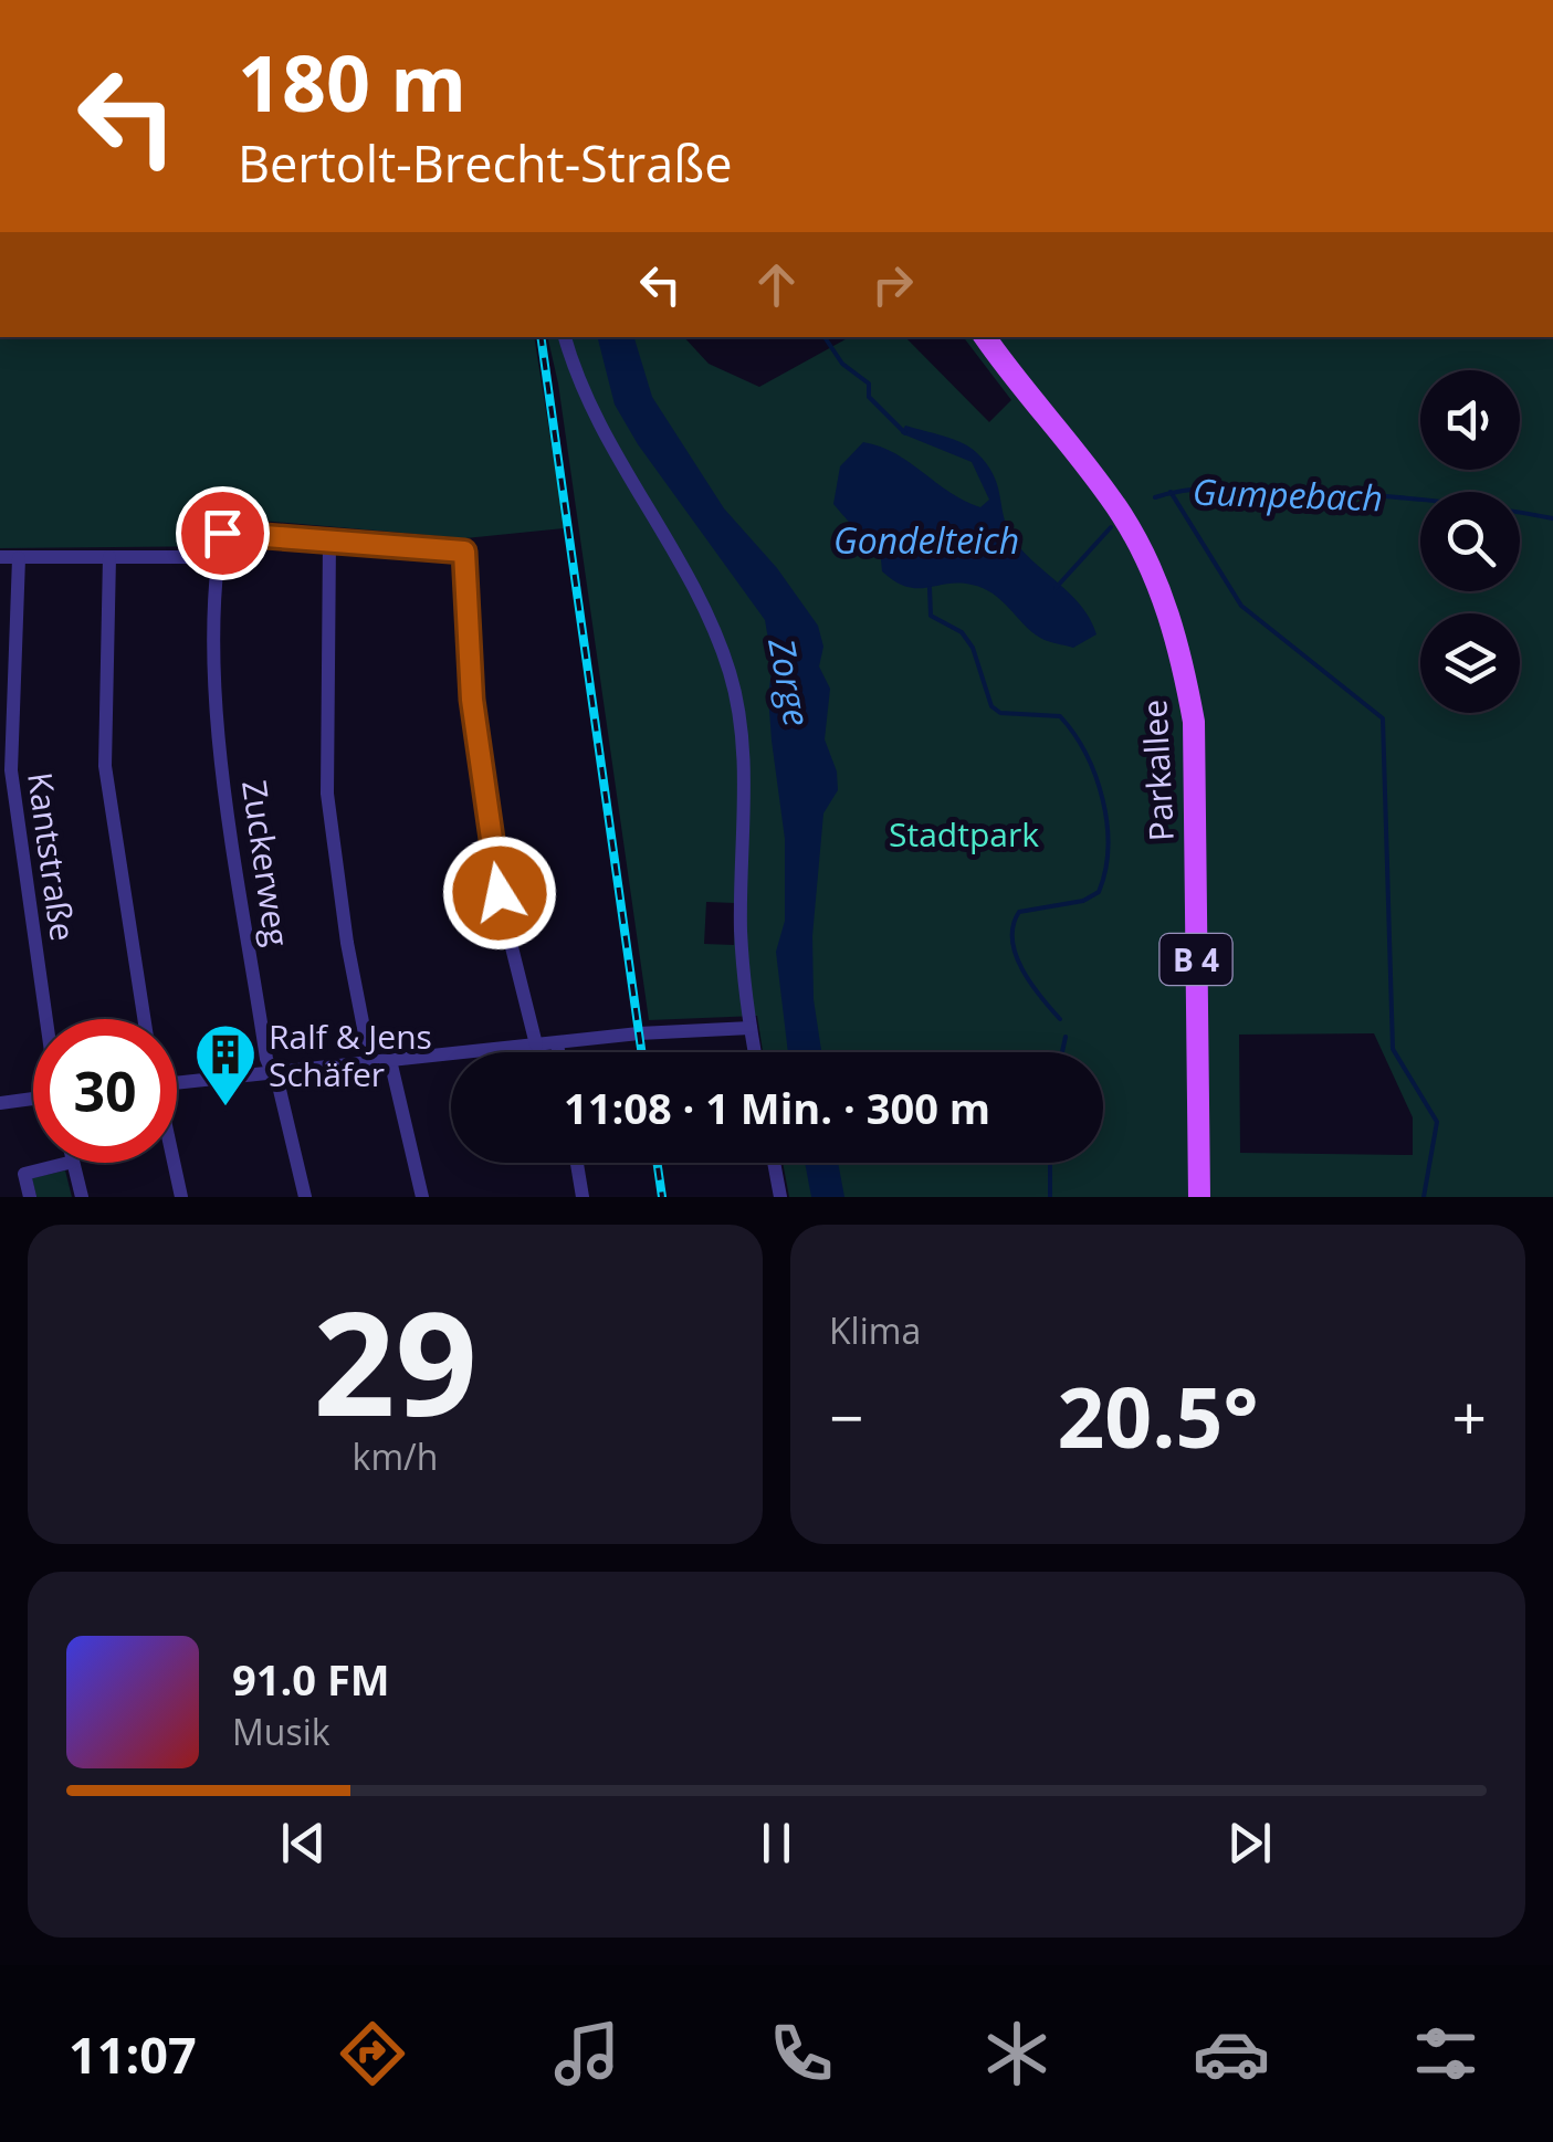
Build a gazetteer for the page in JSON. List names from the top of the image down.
{
  "streets": {
    "main road": ["Parkallee", "B 4"],
    "street": ["Kantstraße", "Zuckerweg"]
  },
  "water": ["Gumpebach", "Gondelteich", "Zorge"],
  "parks": ["Stadtpark"],
  "places": {
    "building": ["Ralf & Jens Schäfer"]
  },
  "page": {
    "turn": ["180 m", "Bertolt-Brecht-Straße"],
    "limit": "30",
    "trip": "11:08 · 1 Min. · 300 m",
    "tile": [
      ["29", "km/h"],
      "Klima"
    ],
    "heat": ["−", "20.5°", "+"],
    "song": ["91.0 FM", "Musik"],
    "tabs": "11:07"
  }
}
